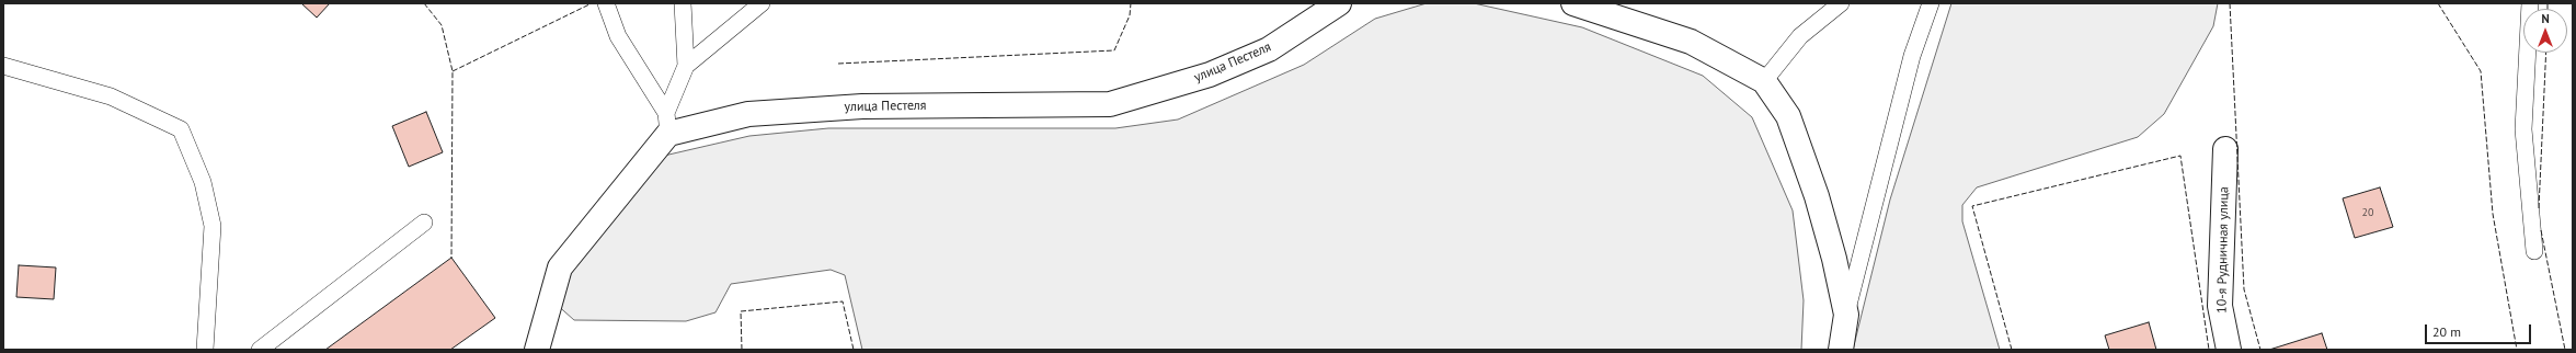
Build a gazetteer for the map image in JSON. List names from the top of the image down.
{
  "streets": {
    "street": ["улица Пестеля", "10-я Рудничная улица"]
  },
  "house_numbers": ["20"],
  "scale_bar": "20 m",
  "north": "top"
}
